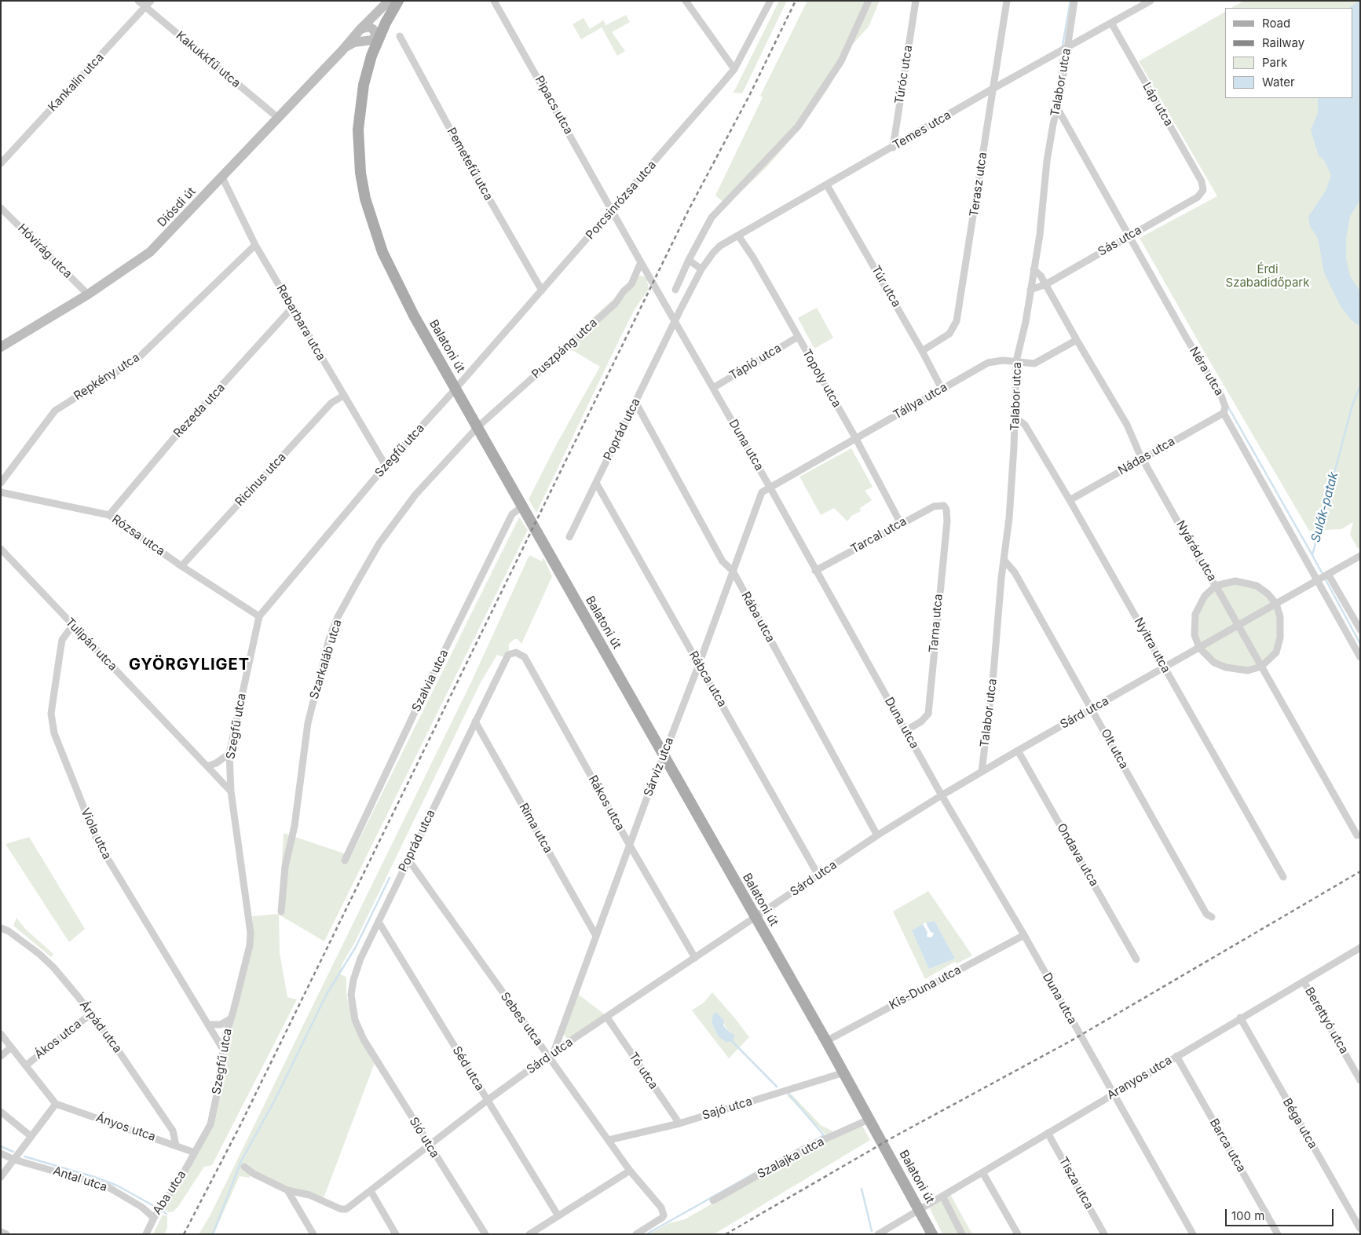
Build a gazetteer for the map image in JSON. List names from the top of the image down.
{
  "streets": {
    "main road": ["Diósdi út", "Balatoni út"],
    "street": [
      "Kakukkfű utca",
      "Túróc utca",
      "Kankalin utca",
      "Talabor utca",
      "Láp utca",
      "Pipacs utca",
      "Temes utca",
      "Pemetefű utca",
      "Terasz utca",
      "Porcsinrózsa utca",
      "Sás utca",
      "Hóvirág utca",
      "Túr utca",
      "Rebarbara utca",
      "Puszpáng utca",
      "Tápió utca",
      "Néra utca",
      "Repkény utca",
      "Topoly utca",
      "Tállya utca",
      "Rezeda utca",
      "Poprád utca",
      "Duna utca",
      "Szegfű utca",
      "Nádas utca",
      "Ricinus utca",
      "Rózsa utca",
      "Tarcal utca",
      "Nyárád utca",
      "Rába utca",
      "Tarna utca",
      "Tulipán utca",
      "Nyitra utca",
      "Szarkaláb utca",
      "Rábca utca",
      "Szalvia utca",
      "Sárd utca",
      "Olt utca",
      "Sárvíz utca",
      "Rákos utca",
      "Rima utca",
      "Viola utca",
      "Ondava utca",
      "Kis-Duna utca",
      "Sebes utca",
      "Berettyó utca",
      "Árpád utca",
      "Ákos utca",
      "Séd utca",
      "Tó utca",
      "Aranyos utca",
      "Sajó utca",
      "Béga utca",
      "Ányos utca",
      "Sió utca",
      "Barca utca",
      "Szalajka utca",
      "Antal utca",
      "Tisza utca",
      "Aba utca"
    ]
  },
  "crossings": [
    ["Kakukkfű utca", "Kankalin utca"],
    ["Kakukkfű utca", "Diósdi út"],
    ["Túróc utca", "Temes utca"],
    ["Talabor utca", "Temes utca"],
    ["Talabor utca", "Sás utca"],
    ["Talabor utca", "Néra utca"],
    ["Talabor utca", "Tállya utca"],
    ["Talabor utca", "Nyárád utca"],
    ["Talabor utca", "Nyitra utca"],
    ["Talabor utca", "Sárd utca"],
    ["Talabor utca", "Olt utca"],
    ["Láp utca", "Temes utca"],
    ["Láp utca", "Sás utca"],
    ["Pipacs utca", "Porcsinrózsa utca"],
    ["Pipacs utca", "Duna utca"],
    ["Temes utca", "Terasz utca"],
    ["Temes utca", "Túr utca"],
    ["Temes utca", "Topoly utca"],
    ["Temes utca", "Poprád utca"],
    ["Temes utca", "Duna utca"],
    ["Pemetefű utca", "Porcsinrózsa utca"],
    ["Terasz utca", "Túr utca"],
    ["Porcsinrózsa utca", "Balatoni út"],
    ["Porcsinrózsa utca", "Duna utca"],
    ["Porcsinrózsa utca", "Szegfű utca"],
    ["Diósdi út", "Hóvirág utca"],
    ["Diósdi út", "Rebarbara utca"],
    ["Diósdi út", "Balatoni út"],
    ["Sás utca", "Néra utca"],
    ["Sás utca", "Nyárád utca"],
    ["Túr utca", "Tállya utca"],
    ["Rebarbara utca", "Repkény utca"],
    ["Rebarbara utca", "Rezeda utca"],
    ["Rebarbara utca", "Szegfű utca"],
    ["Rebarbara utca", "Ricinus utca"],
    ["Balatoni út", "Puszpáng utca"],
    ["Balatoni út", "Szegfű utca"],
    ["Balatoni út", "Szarkaláb utca"],
    ["Balatoni út", "Szalvia utca"],
    ["Balatoni út", "Sárd utca"],
    ["Balatoni út", "Sárvíz utca"],
    ["Balatoni út", "Kis-Duna utca"],
    ["Balatoni út", "Aranyos utca"],
    ["Balatoni út", "Sajó utca"],
    ["Balatoni út", "Szalajka utca"],
    ["Puszpáng utca", "Duna utca"],
    ["Puszpáng utca", "Szarkaláb utca"],
    ["Tápió utca", "Topoly utca"],
    ["Tápió utca", "Duna utca"],
    ["Néra utca", "Nádas utca"],
    ["Néra utca", "Sárd utca"],
    ["Topoly utca", "Tállya utca"],
    ["Topoly utca", "Tarcal utca"],
    ["Tállya utca", "Duna utca"],
    ["Tállya utca", "Nyárád utca"],
    ["Tállya utca", "Sárvíz utca"],
    ["Rezeda utca", "Rózsa utca"],
    ["Poprád utca", "Duna utca"],
    ["Poprád utca", "Rába utca"],
    ["Poprád utca", "Rábca utca"],
    ["Poprád utca", "Rákos utca"],
    ["Poprád utca", "Rima utca"],
    ["Poprád utca", "Sebes utca"],
    ["Poprád utca", "Séd utca"],
    ["Poprád utca", "Sió utca"],
    ["Duna utca", "Tarcal utca"],
    ["Duna utca", "Tarna utca"],
    ["Duna utca", "Sárd utca"],
    ["Duna utca", "Sárvíz utca"],
    ["Duna utca", "Kis-Duna utca"],
    ["Duna utca", "Aranyos utca"],
    ["Szegfű utca", "Rózsa utca"],
    ["Szegfű utca", "Tulipán utca"],
    ["Szegfű utca", "Viola utca"],
    ["Szegfű utca", "Ányos utca"],
    ["Szegfű utca", "Aba utca"],
    ["Nádas utca", "Nyárád utca"],
    ["Nádas utca", "Nyitra utca"],
    ["Ricinus utca", "Rózsa utca"],
    ["Tarcal utca", "Tarna utca"],
    ["Nyárád utca", "Sárd utca"],
    ["Rába utca", "Sárd utca"],
    ["Rába utca", "Sárvíz utca"],
    ["Tulipán utca", "Viola utca"],
    ["Nyitra utca", "Sárd utca"],
    ["Rábca utca", "Sárd utca"],
    ["Rábca utca", "Sárvíz utca"],
    ["Sárd utca", "Olt utca"],
    ["Sárd utca", "Sárvíz utca"],
    ["Sárd utca", "Rákos utca"],
    ["Sárd utca", "Ondava utca"],
    ["Sárd utca", "Sebes utca"],
    ["Sárd utca", "Séd utca"],
    ["Sárd utca", "Tó utca"],
    ["Sárd utca", "Sió utca"],
    ["Sárvíz utca", "Rákos utca"],
    ["Sárvíz utca", "Rima utca"],
    ["Sárvíz utca", "Sebes utca"],
    ["Sebes utca", "Sajó utca"],
    ["Berettyó utca", "Aranyos utca"],
    ["Árpád utca", "Ákos utca"],
    ["Árpád utca", "Ányos utca"],
    ["Tó utca", "Sajó utca"],
    ["Aranyos utca", "Béga utca"],
    ["Aranyos utca", "Barca utca"],
    ["Aranyos utca", "Tisza utca"],
    ["Ányos utca", "Aba utca"],
    ["Antal utca", "Aba utca"]
  ],
  "districts": ["GYÖRGYLIGET"],
  "water": ["Sulák-patak"],
  "parks": ["Érdi Szabadidőpark"],
  "legend": [
    "Road",
    "Railway",
    "Park",
    "Water"
  ],
  "scale_bar": "100 m"
}
